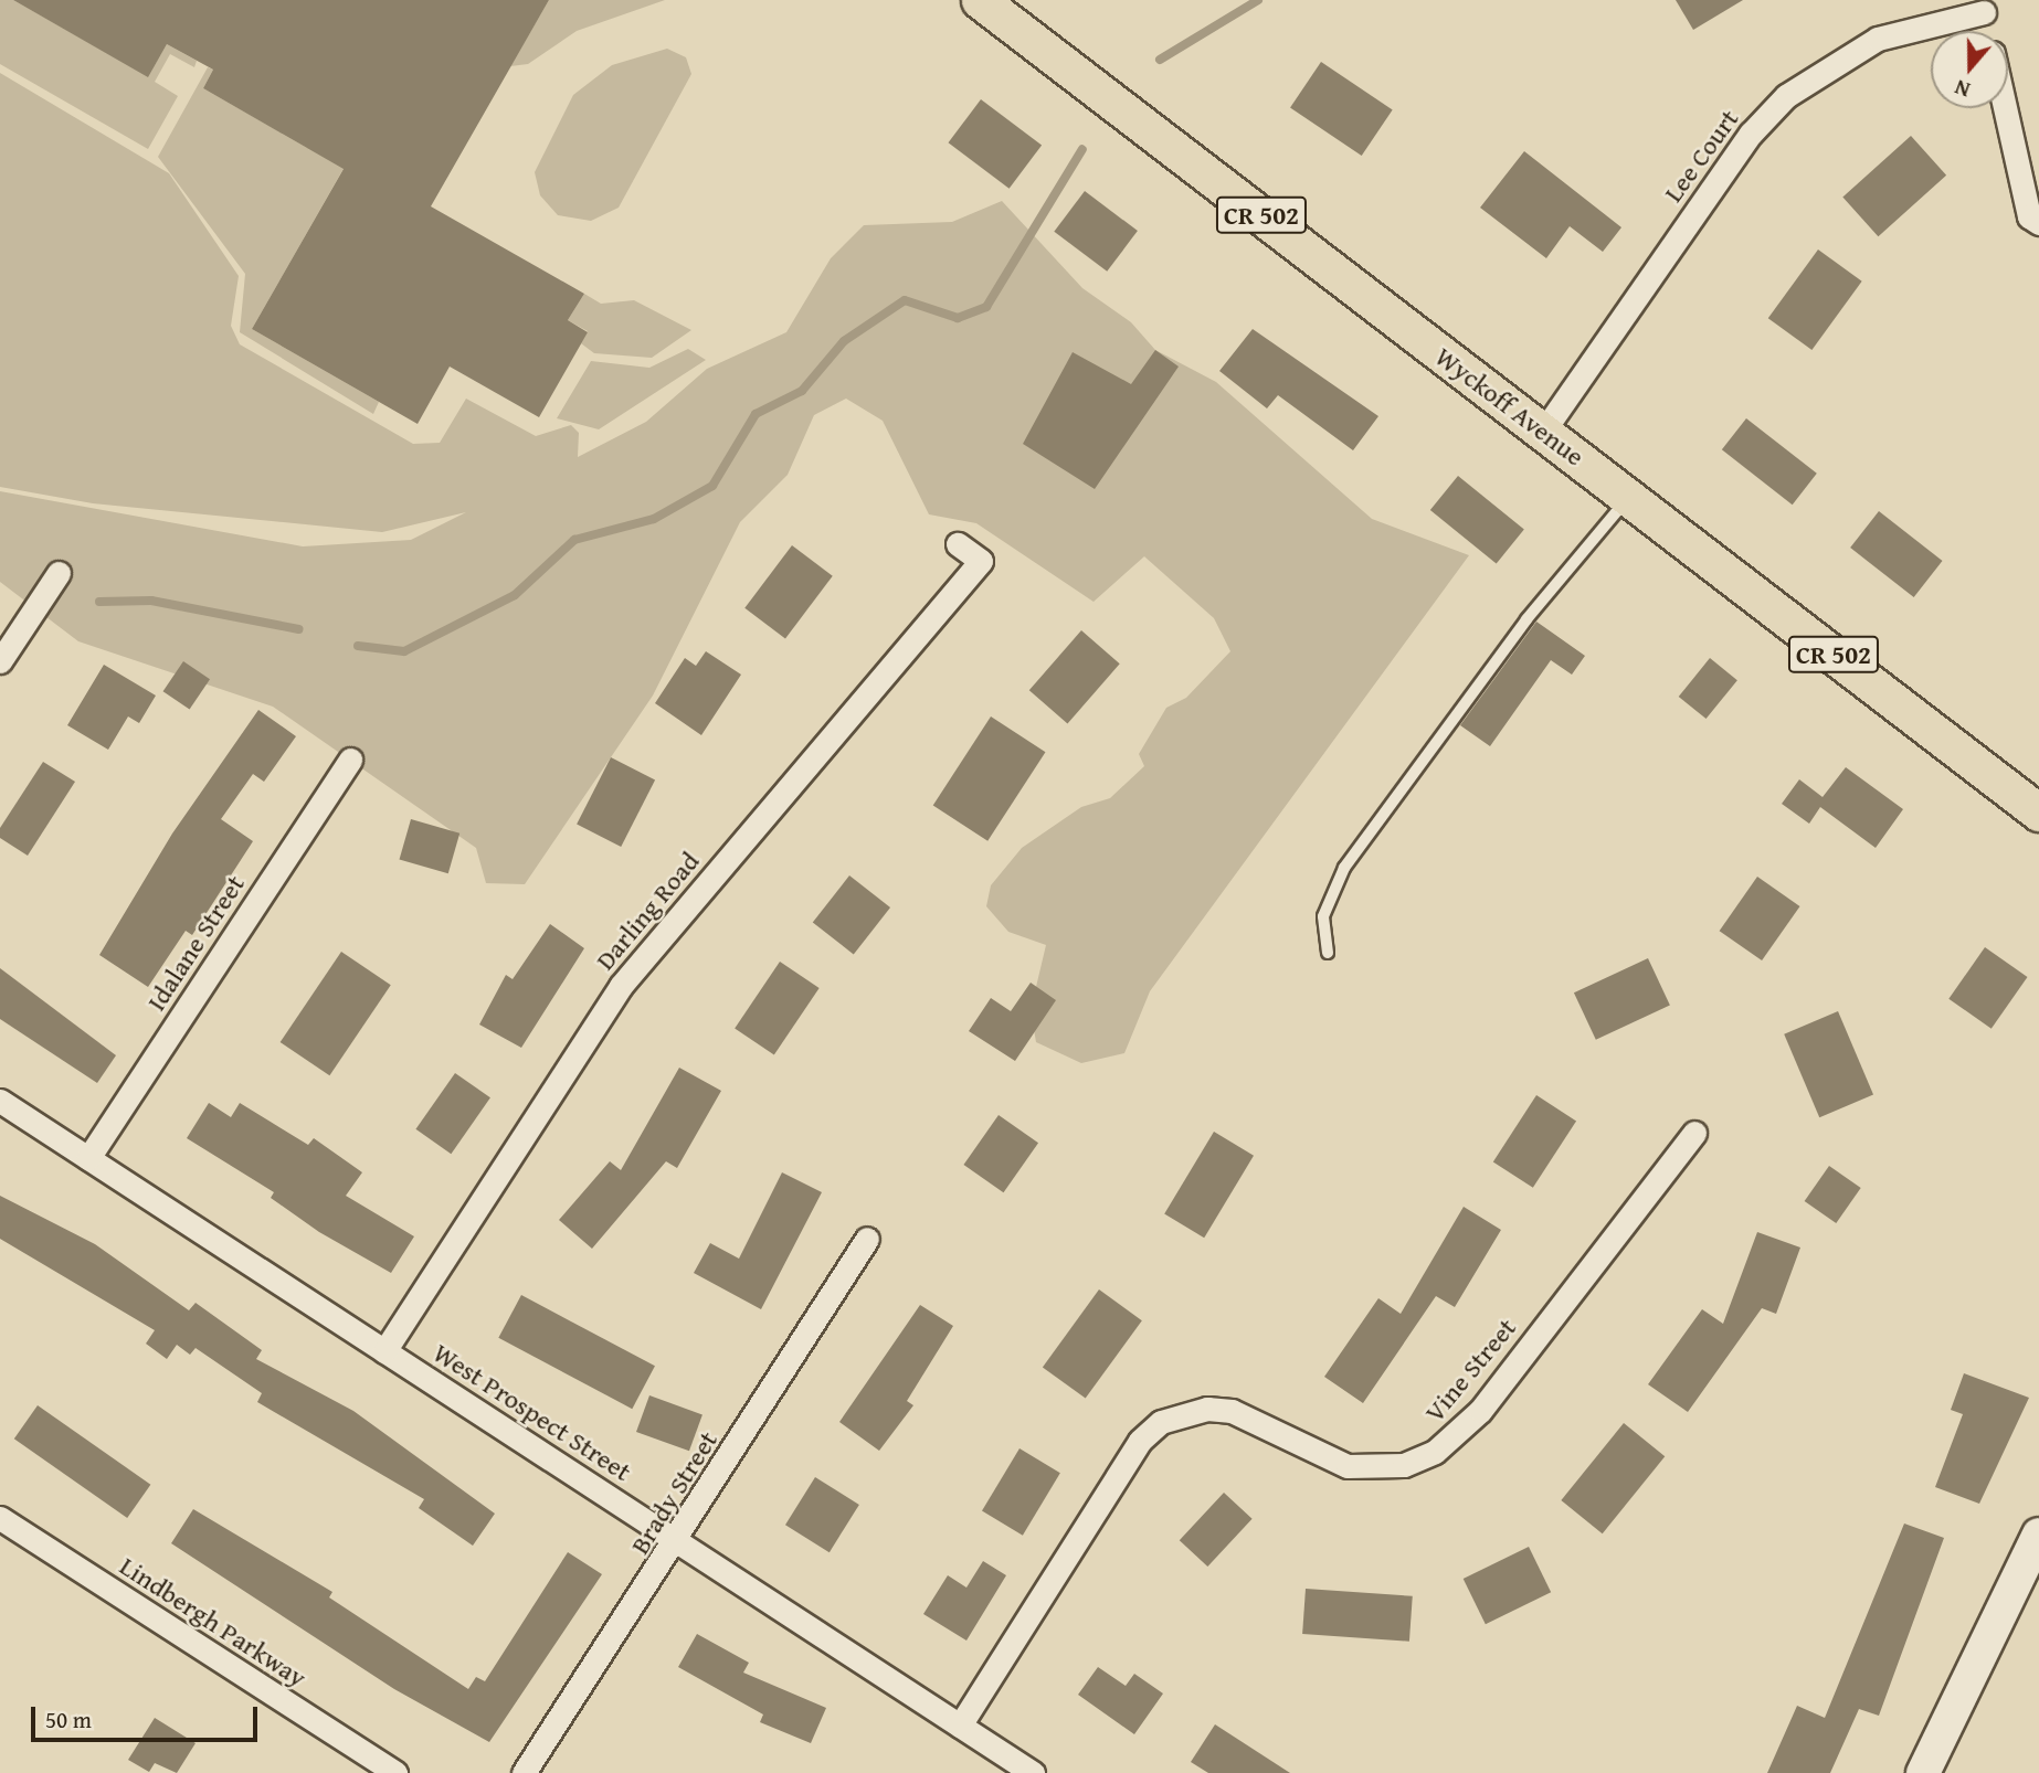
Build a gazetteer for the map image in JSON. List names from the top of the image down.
{
  "streets": {
    "main road": ["CR 502", "Wyckoff Avenue"],
    "street": [
      "Lee Court",
      "Darling Road",
      "Idalane Street",
      "Vine Street",
      "West Prospect Street",
      "Brady Street",
      "Lindbergh Parkway"
    ]
  },
  "crossings": [
    ["Lee Court", "Wyckoff Avenue"],
    ["Darling Road", "West Prospect Street"],
    ["Idalane Street", "West Prospect Street"],
    ["Vine Street", "West Prospect Street"],
    ["West Prospect Street", "Brady Street"]
  ],
  "scale_bar": "50 m",
  "north": "bottom"
}
